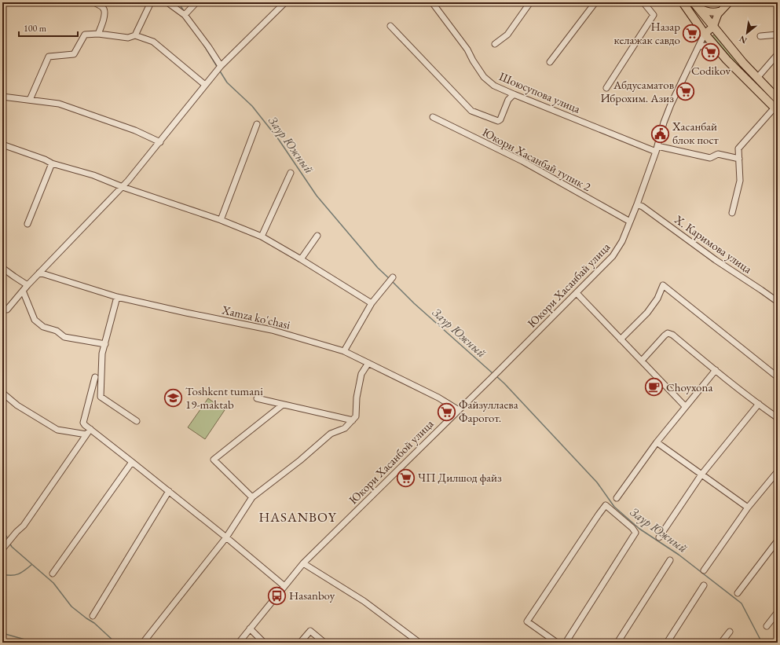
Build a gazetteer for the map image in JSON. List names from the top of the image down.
{
  "streets": {
    "street": [
      "Шоюсупова улица",
      "Юкори Хасанбай тупик 2",
      "Х. Каримова улица",
      "Юкори Хасанбай улица",
      "Xamza ko'chasi",
      "Юкори Хасанбой улица"
    ]
  },
  "crossings": [
    ["Шоюсупова улица", "Юкори Хасанбай улица"],
    ["Юкори Хасанбай тупик 2", "Юкори Хасанбай улица"],
    ["Х. Каримова улица", "Юкори Хасанбай улица"],
    ["Юкори Хасанбай улица", "Юкори Хасанбой улица"],
    ["Xamza ko'chasi", "Юкори Хасанбой улица"]
  ],
  "districts": ["HASANBOY"],
  "water": ["Заур Южный"],
  "places": {
    "supermarket": [
      "Назар келажак савдо",
      "Codikov",
      "Абдусаматов Иброхим. Азиз",
      "Файзуллаева Фарогот.",
      "ЧП Дилшод файз"
    ],
    "public building": ["Хасанбай блок пост"],
    "cafe": ["Choyxona"],
    "school or university": ["Toshkent tumani 19-maktab"],
    "bus stop": ["Hasanboy"]
  },
  "scale_bar": "100 m",
  "north": "bottom left"
}
